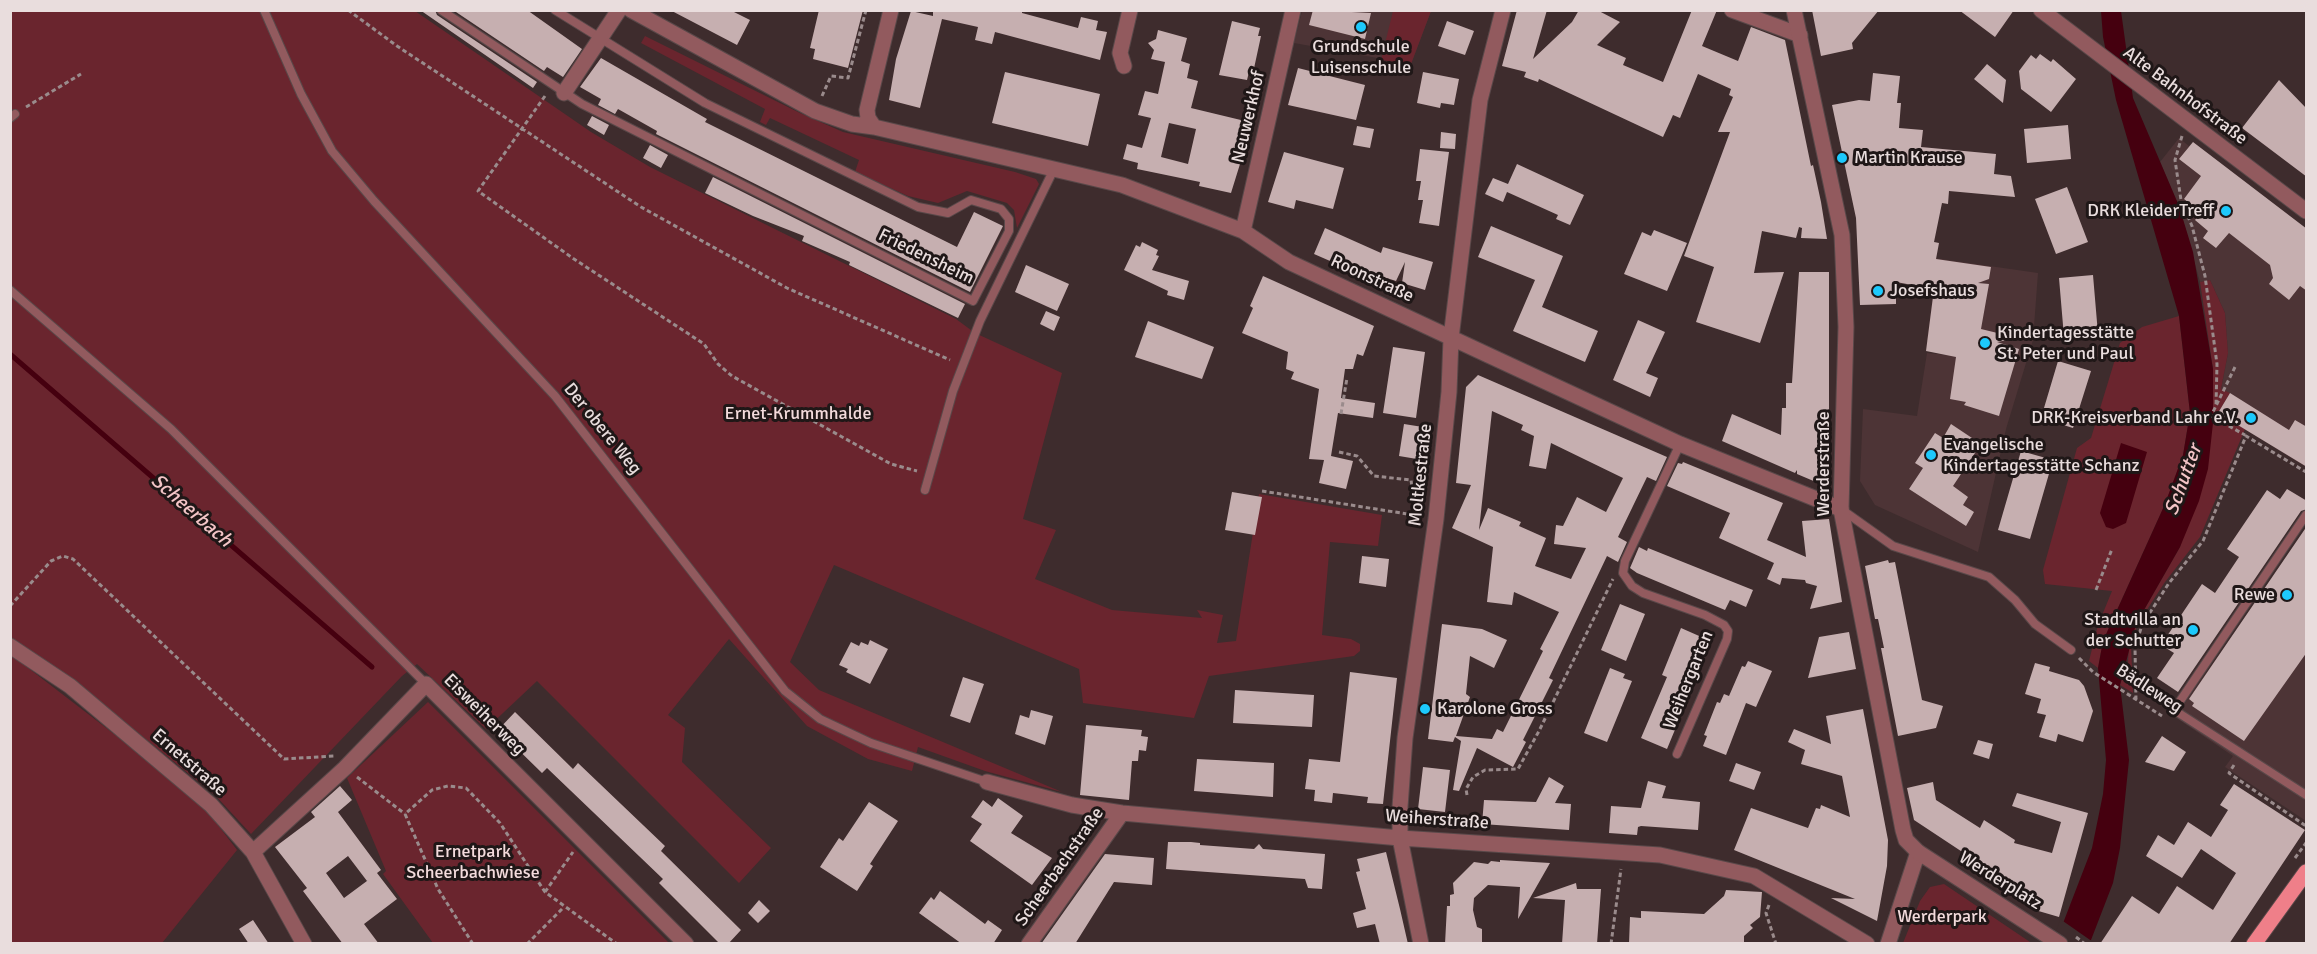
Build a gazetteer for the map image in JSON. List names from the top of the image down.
{
  "streets": {
    "street": [
      "Alte Bahnhofstraße",
      "Neuwerkhof",
      "Roonstraße",
      "Werderstraße",
      "Moltkestraße",
      "Eisweiherweg",
      "Ernetstraße",
      "Weiherstraße",
      "Scheerbachstraße",
      "Werderplatz"
    ],
    "lane": [
      "Friedensheim",
      "Der obere Weg",
      "Weihergarten",
      "Bädleweg"
    ]
  },
  "crossings": [
    ["Neuwerkhof", "Roonstraße"],
    ["Roonstraße", "Werderstraße"],
    ["Roonstraße", "Moltkestraße"],
    ["Der obere Weg", "Weiherstraße"],
    ["Werderstraße", "Werderplatz"],
    ["Moltkestraße", "Weiherstraße"],
    ["Eisweiherweg", "Ernetstraße"],
    ["Weiherstraße", "Scheerbachstraße"]
  ],
  "water": ["Schutter", "Scheerbach"],
  "parks": ["Ernet-Krummhalde", "Ernetpark Scheerbachwiese", "Werderpark"],
  "places": [
    "Grundschule Luisenschule",
    "Martin Krause",
    "DRK KleiderTreff",
    "Josefshaus",
    "Kindertagesstätte St. Peter und Paul",
    "DRK-Kreisverband Lahr e.V.",
    "Evangelische Kindertagesstätte Schanz",
    "Rewe",
    "Stadtvilla an der Schutter",
    "Karolone Gross"
  ]
}
